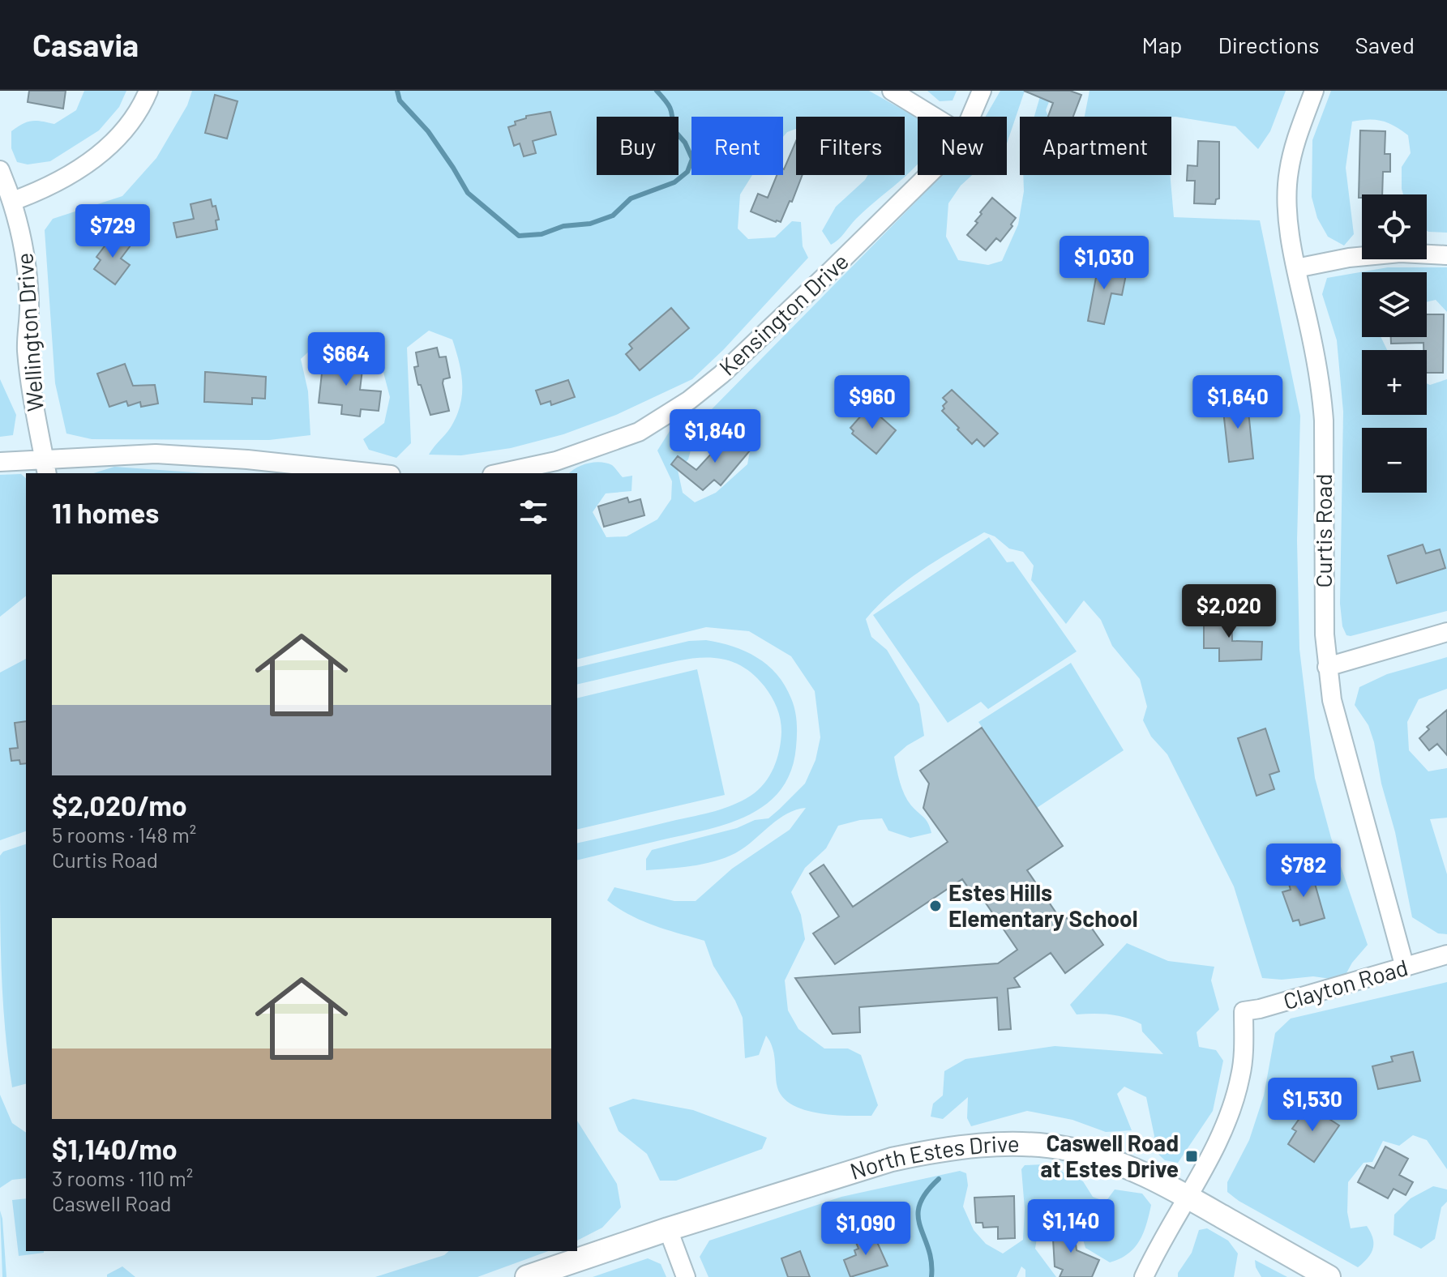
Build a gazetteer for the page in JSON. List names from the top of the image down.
{
  "streets": {
    "main road": ["North Estes Drive"],
    "street": [
      "Kensington Drive",
      "Wellington Drive",
      "Curtis Road",
      "Clayton Road"
    ]
  },
  "crossings": [
    ["Curtis Road", "Clayton Road"],
    ["Clayton Road", "North Estes Drive"]
  ],
  "places": {
    "other": ["Estes Hills Elementary School"],
    "transit": ["Caswell Road at Estes Drive"]
  },
  "page": {
    "header": "Casavia",
    "nav": ["Map", "Directions", "Saved"],
    "chip": [
      "Buy",
      "Rent",
      "Filters",
      "New",
      "Apartment"
    ],
    "map_buttons": ["+", "−"],
    "price": [
      "$729",
      "$1,030",
      "$664",
      "$960",
      "$1,640",
      "$1,840",
      "$2,020",
      "$782",
      "$1,530",
      "$1,140",
      "$1,090"
    ],
    "heading": "11 homes",
    "list": [
      {
        "name": "$2,020/mo",
        "note": "5 rooms · 148 m² · Curtis Road"
      },
      {
        "name": "$1,140/mo",
        "note": "3 rooms · 110 m² · Caswell Road"
      }
    ]
  }
}
